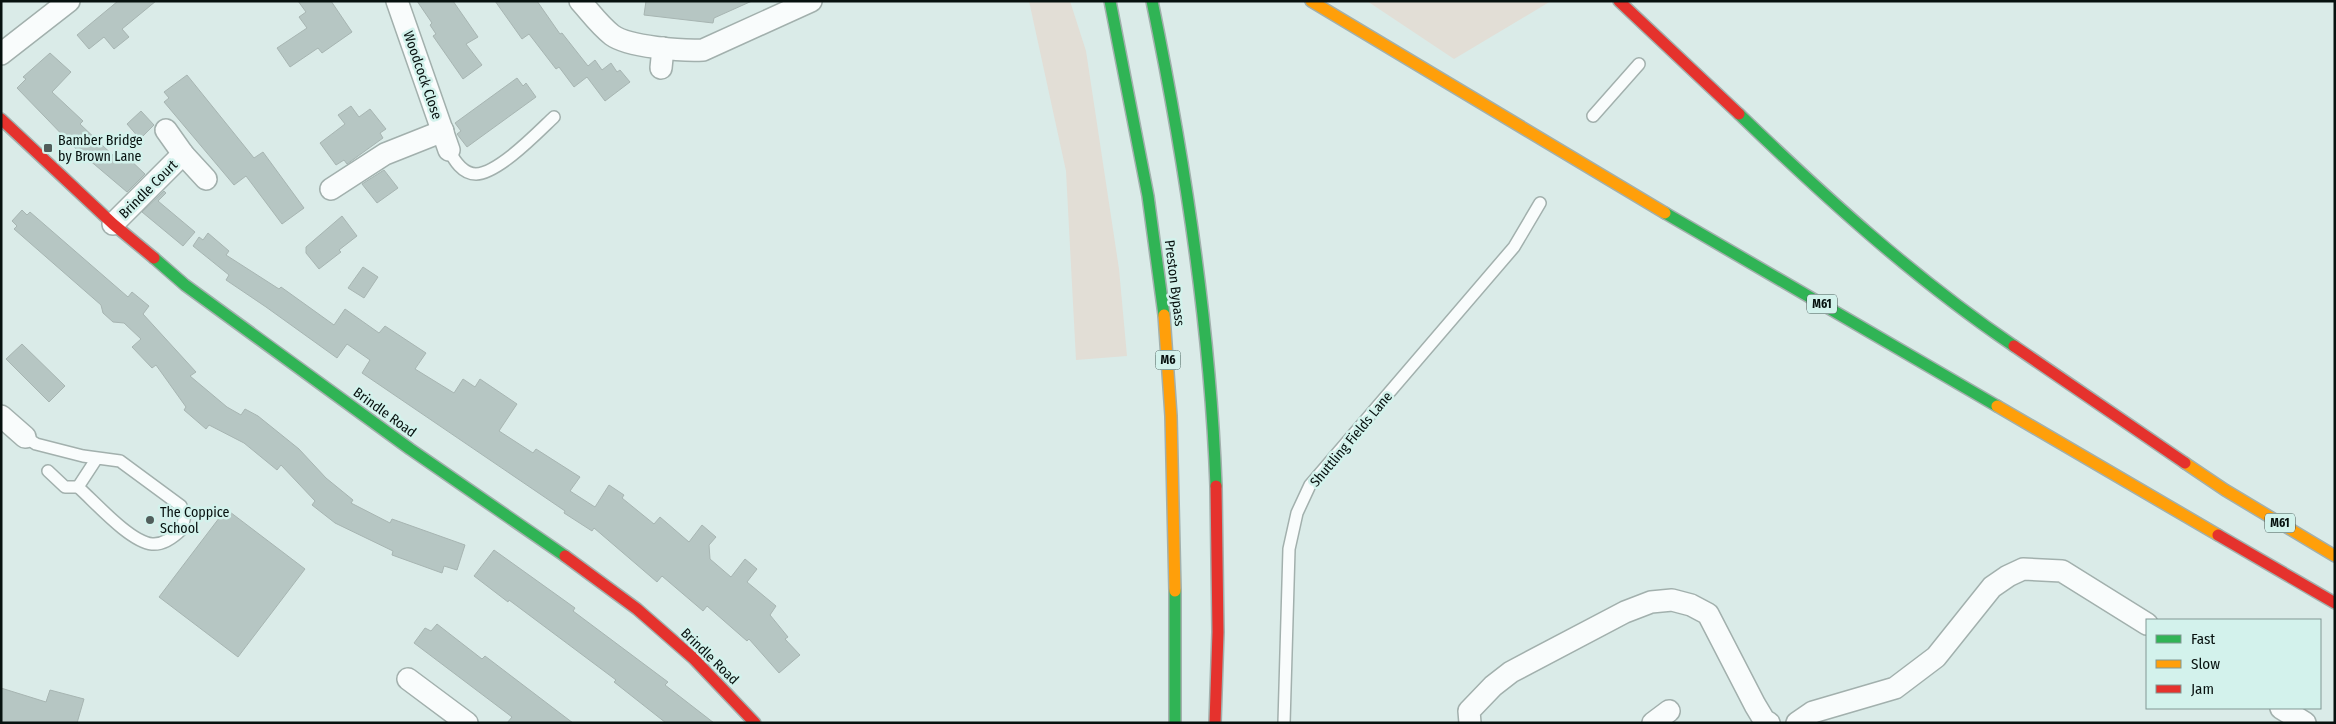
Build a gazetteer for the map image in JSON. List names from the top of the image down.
{
  "streets": {
    "main road": [
      "Preston Bypass",
      "M61",
      "M6",
      "Brindle Road"
    ],
    "street": ["Woodcock Close", "Brindle Court"],
    "lane": ["Shuttling Fields Lane"]
  },
  "crossings": [
    ["Brindle Court", "Brindle Road"]
  ],
  "places": {
    "transit": ["Bamber Bridge by Brown Lane"],
    "other": ["The Coppice School"]
  },
  "legend": ["Fast", "Slow", "Jam"]
}
